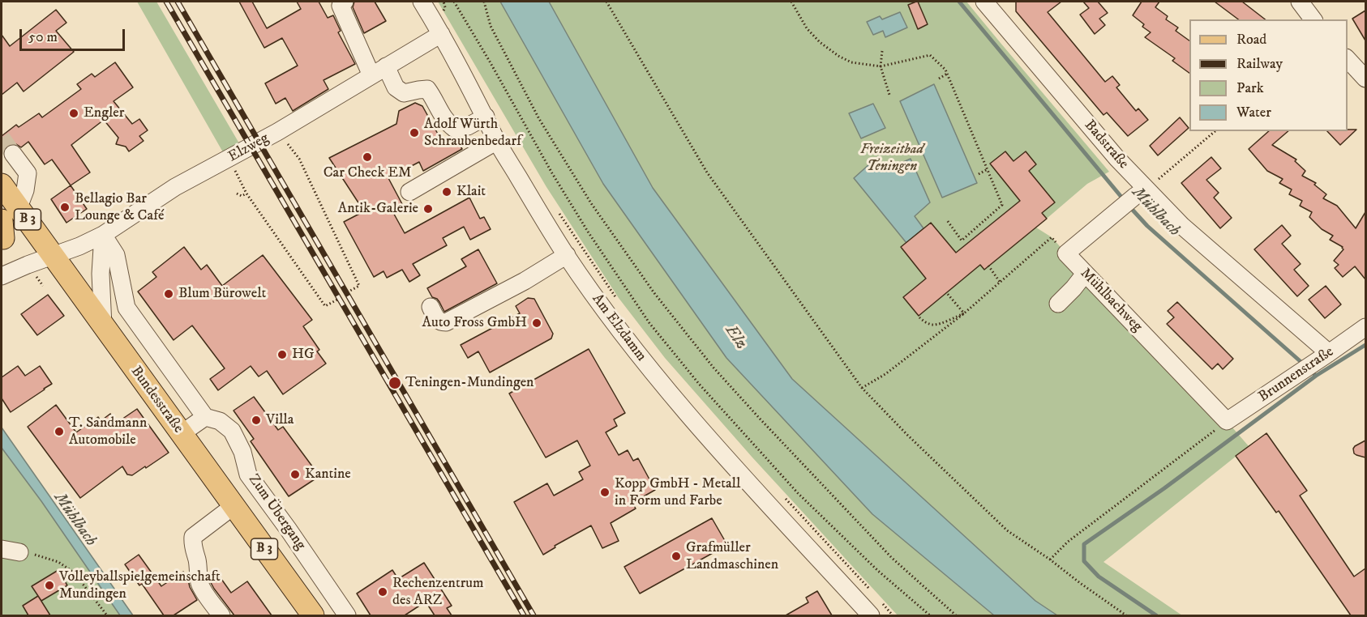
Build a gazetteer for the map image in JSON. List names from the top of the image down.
{
  "streets": {
    "main road": ["B 3", "Bundesstraße"],
    "street": [
      "Badstraße",
      "Elzweg",
      "Mühlbachweg",
      "Am Elzdamm",
      "Brunnenstraße",
      "Zum Übergang"
    ]
  },
  "crossings": [
    ["Badstraße", "Brunnenstraße"],
    ["Elzweg", "Am Elzdamm"],
    ["Elzweg", "Bundesstraße"],
    ["Mühlbachweg", "Brunnenstraße"]
  ],
  "water": ["Mühlbach", "Elz"],
  "parks": ["Freizeitbad Teningen"],
  "places": [
    "Engler",
    "Adolf Würth Schraubenbedarf",
    "Car Check EM",
    "Klait",
    "Bellagio Bar Lounge & Café",
    "Antik-Galerie",
    "Blum Bürowelt",
    "Auto Fross GmbH",
    "HG",
    "Teningen-Mundingen",
    "Villa",
    "T. Sandmann Automobile",
    "Kantine",
    "Kopp GmbH - Metall in Form und Farbe",
    "Grafmüller Landmaschinen",
    "Volleyballspielgemeinschaft Mundingen",
    "Rechenzentrum des ARZ"
  ],
  "legend": [
    "Road",
    "Railway",
    "Park",
    "Water"
  ],
  "scale_bar": "50 m"
}
